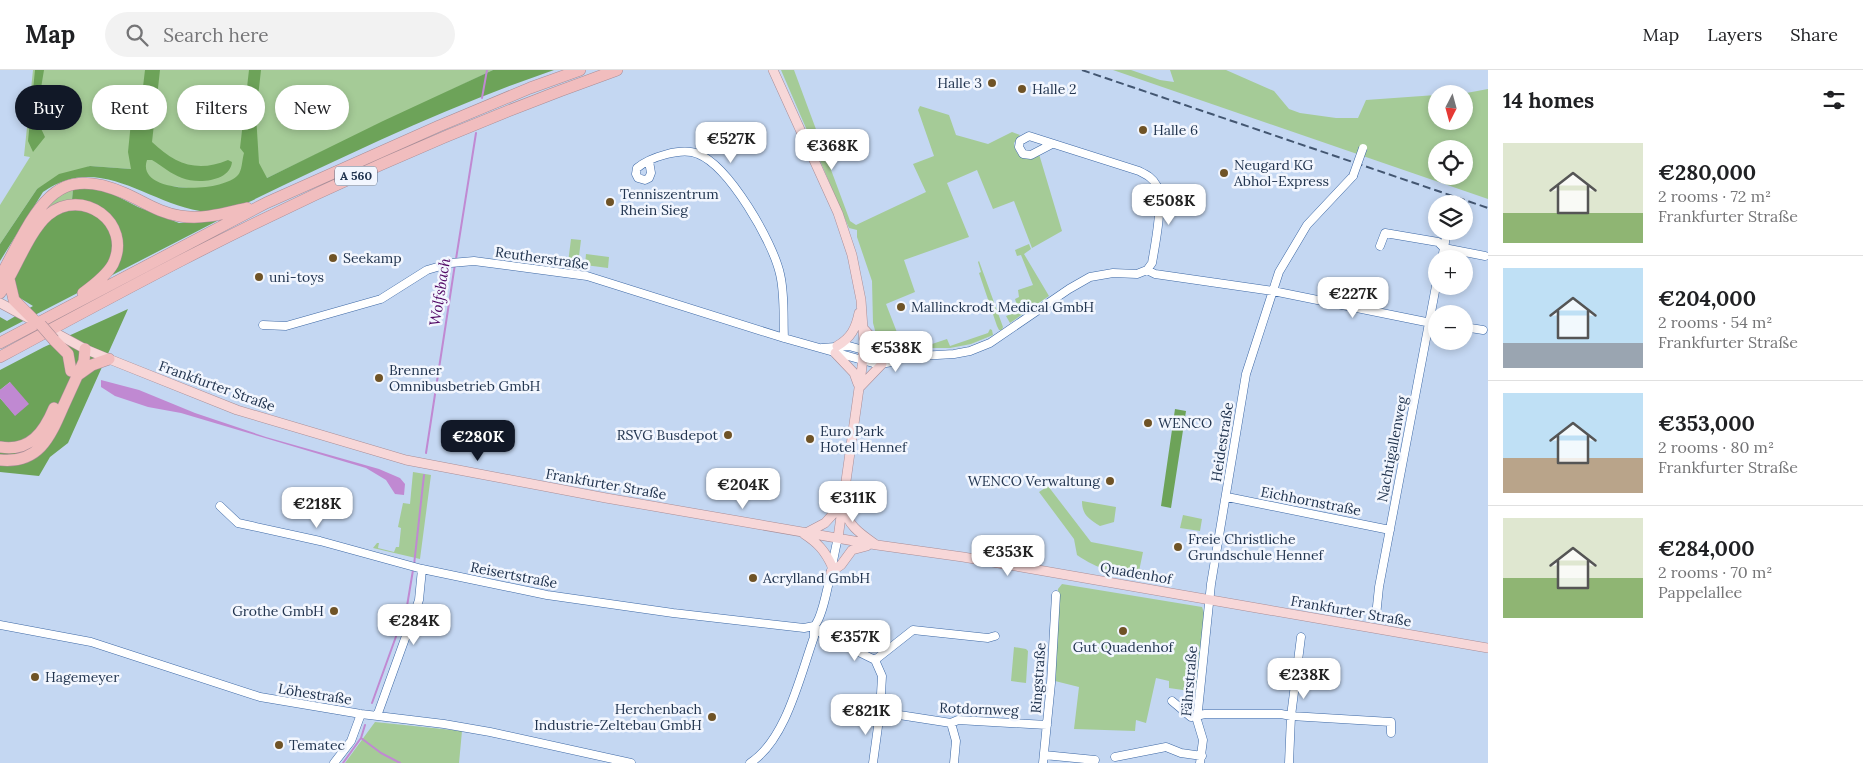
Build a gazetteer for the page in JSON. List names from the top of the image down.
{
  "streets": {
    "highway": ["A 560"],
    "main road": ["Frankfurter Straße", "Quadenhof"],
    "street": [
      "Reutherstraße",
      "Heidestraße",
      "Nachtigallenweg",
      "Eichhornstraße",
      "Reisertstraße",
      "Ringstraße",
      "Fährstraße",
      "Löhestraße",
      "Rotdornweg"
    ]
  },
  "crossings": [
    ["A 560", "Frankfurter Straße"],
    ["Frankfurter Straße", "Heidestraße"],
    ["Frankfurter Straße", "Quadenhof"],
    ["Frankfurter Straße", "Fährstraße"],
    ["Heidestraße", "Eichhornstraße"],
    ["Heidestraße", "Quadenhof"],
    ["Heidestraße", "Fährstraße"],
    ["Nachtigallenweg", "Eichhornstraße"],
    ["Quadenhof", "Fährstraße"],
    ["Ringstraße", "Rotdornweg"]
  ],
  "water": ["Wolfsbach"],
  "places": [
    "Halle 3",
    "Halle 2",
    "Halle 6",
    "Neugard KG Abhol-Express",
    "Tenniszentrum Rhein Sieg",
    "Seekamp",
    "uni-toys",
    "Mallinckrodt Medical GmbH",
    "Brenner Omnibusbetrieb GmbH",
    "WENCO",
    "RSVG Busdepot",
    "Euro Park Hotel Hennef",
    "WENCO Verwaltung",
    "Freie Christliche Grundschule Hennef",
    "Acrylland GmbH",
    "Grothe GmbH",
    "Gut Quadenhof",
    "Hagemeyer",
    "Herchenbach Industrie-Zeltebau GmbH",
    "Tematec"
  ],
  "north": "bottom",
  "page": {
    "header": "Map",
    "search": "Search here",
    "nav": ["Map", "Layers", "Share"],
    "heading": "14 homes",
    "map_buttons": ["+", "−"],
    "chip": [
      "Buy",
      "Rent",
      "Filters",
      "New"
    ],
    "price": [
      "€527K",
      "€368K",
      "€508K",
      "€227K",
      "€538K",
      "€280K",
      "€204K",
      "€311K",
      "€218K",
      "€353K",
      "€284K",
      "€357K",
      "€238K",
      "€821K"
    ],
    "list": [
      {
        "name": "€280,000",
        "note": "2 rooms · 72 m² · Frankfurter Straße"
      },
      {
        "name": "€204,000",
        "note": "2 rooms · 54 m² · Frankfurter Straße"
      },
      {
        "name": "€353,000",
        "note": "2 rooms · 80 m² · Frankfurter Straße"
      },
      {
        "name": "€284,000",
        "note": "2 rooms · 70 m² · Pappelallee"
      }
    ]
  }
}
